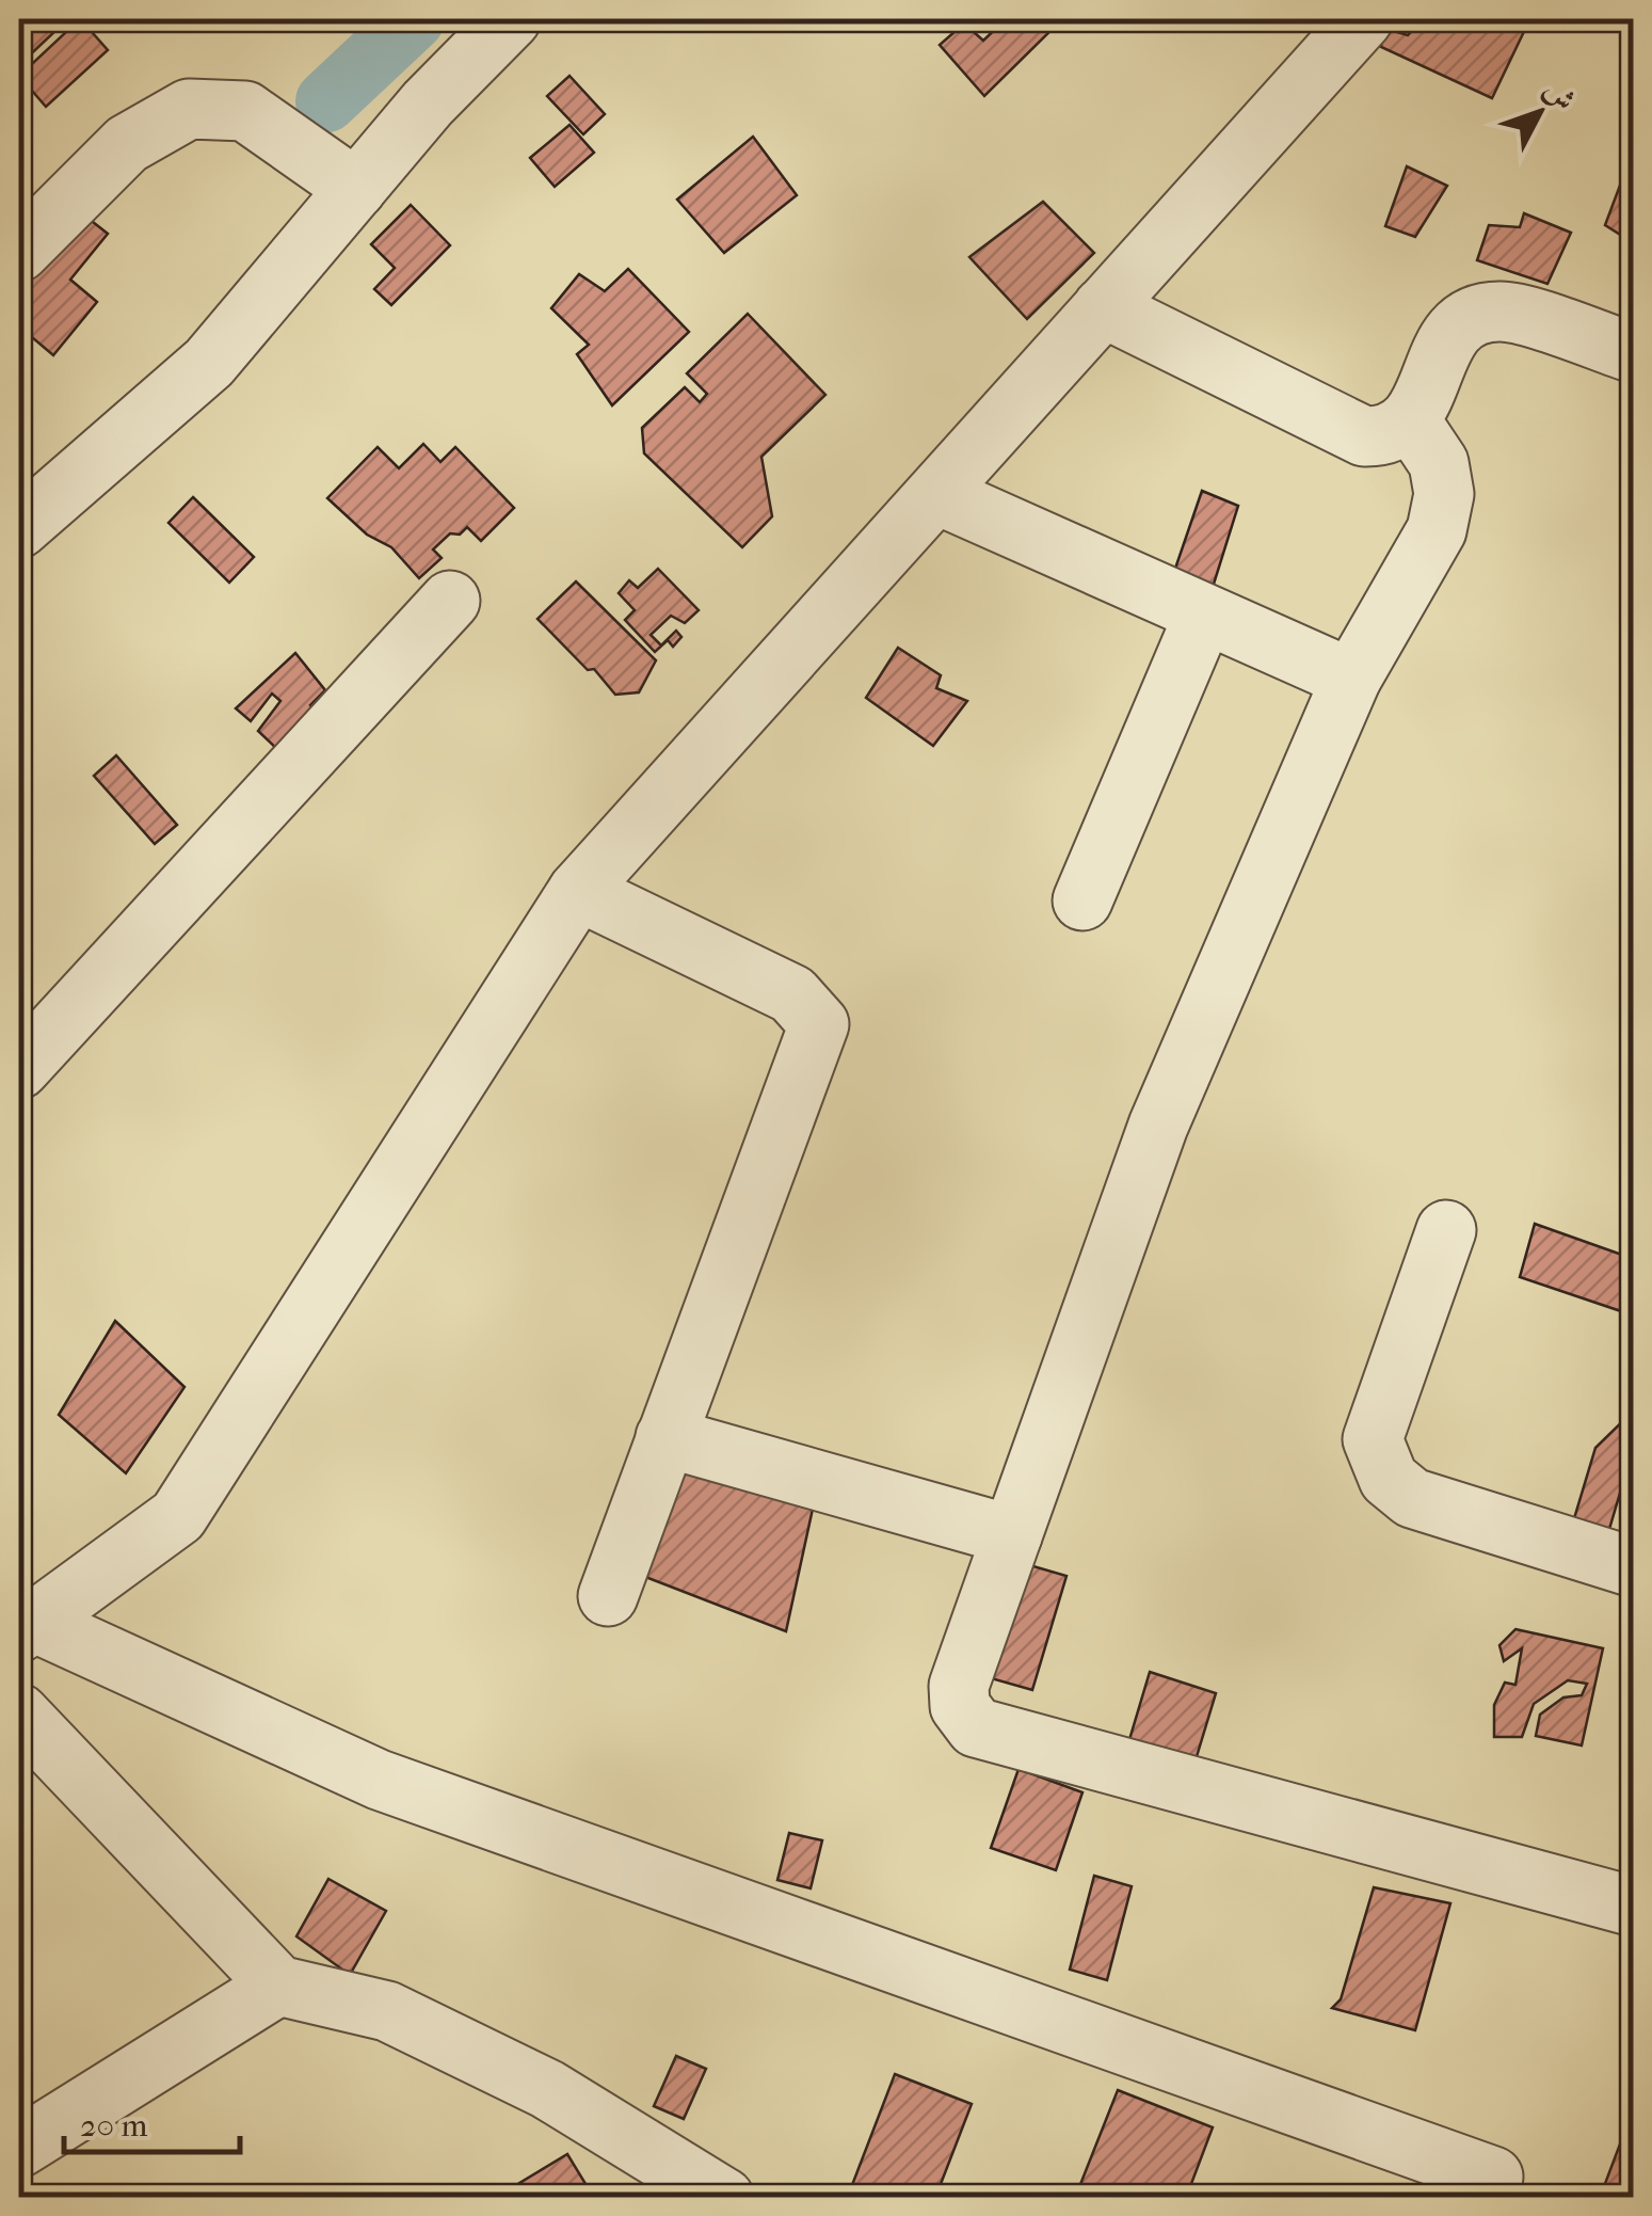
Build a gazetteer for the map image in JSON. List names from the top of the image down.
{
  "scale_bar": "20 m",
  "north": "top right"
}
